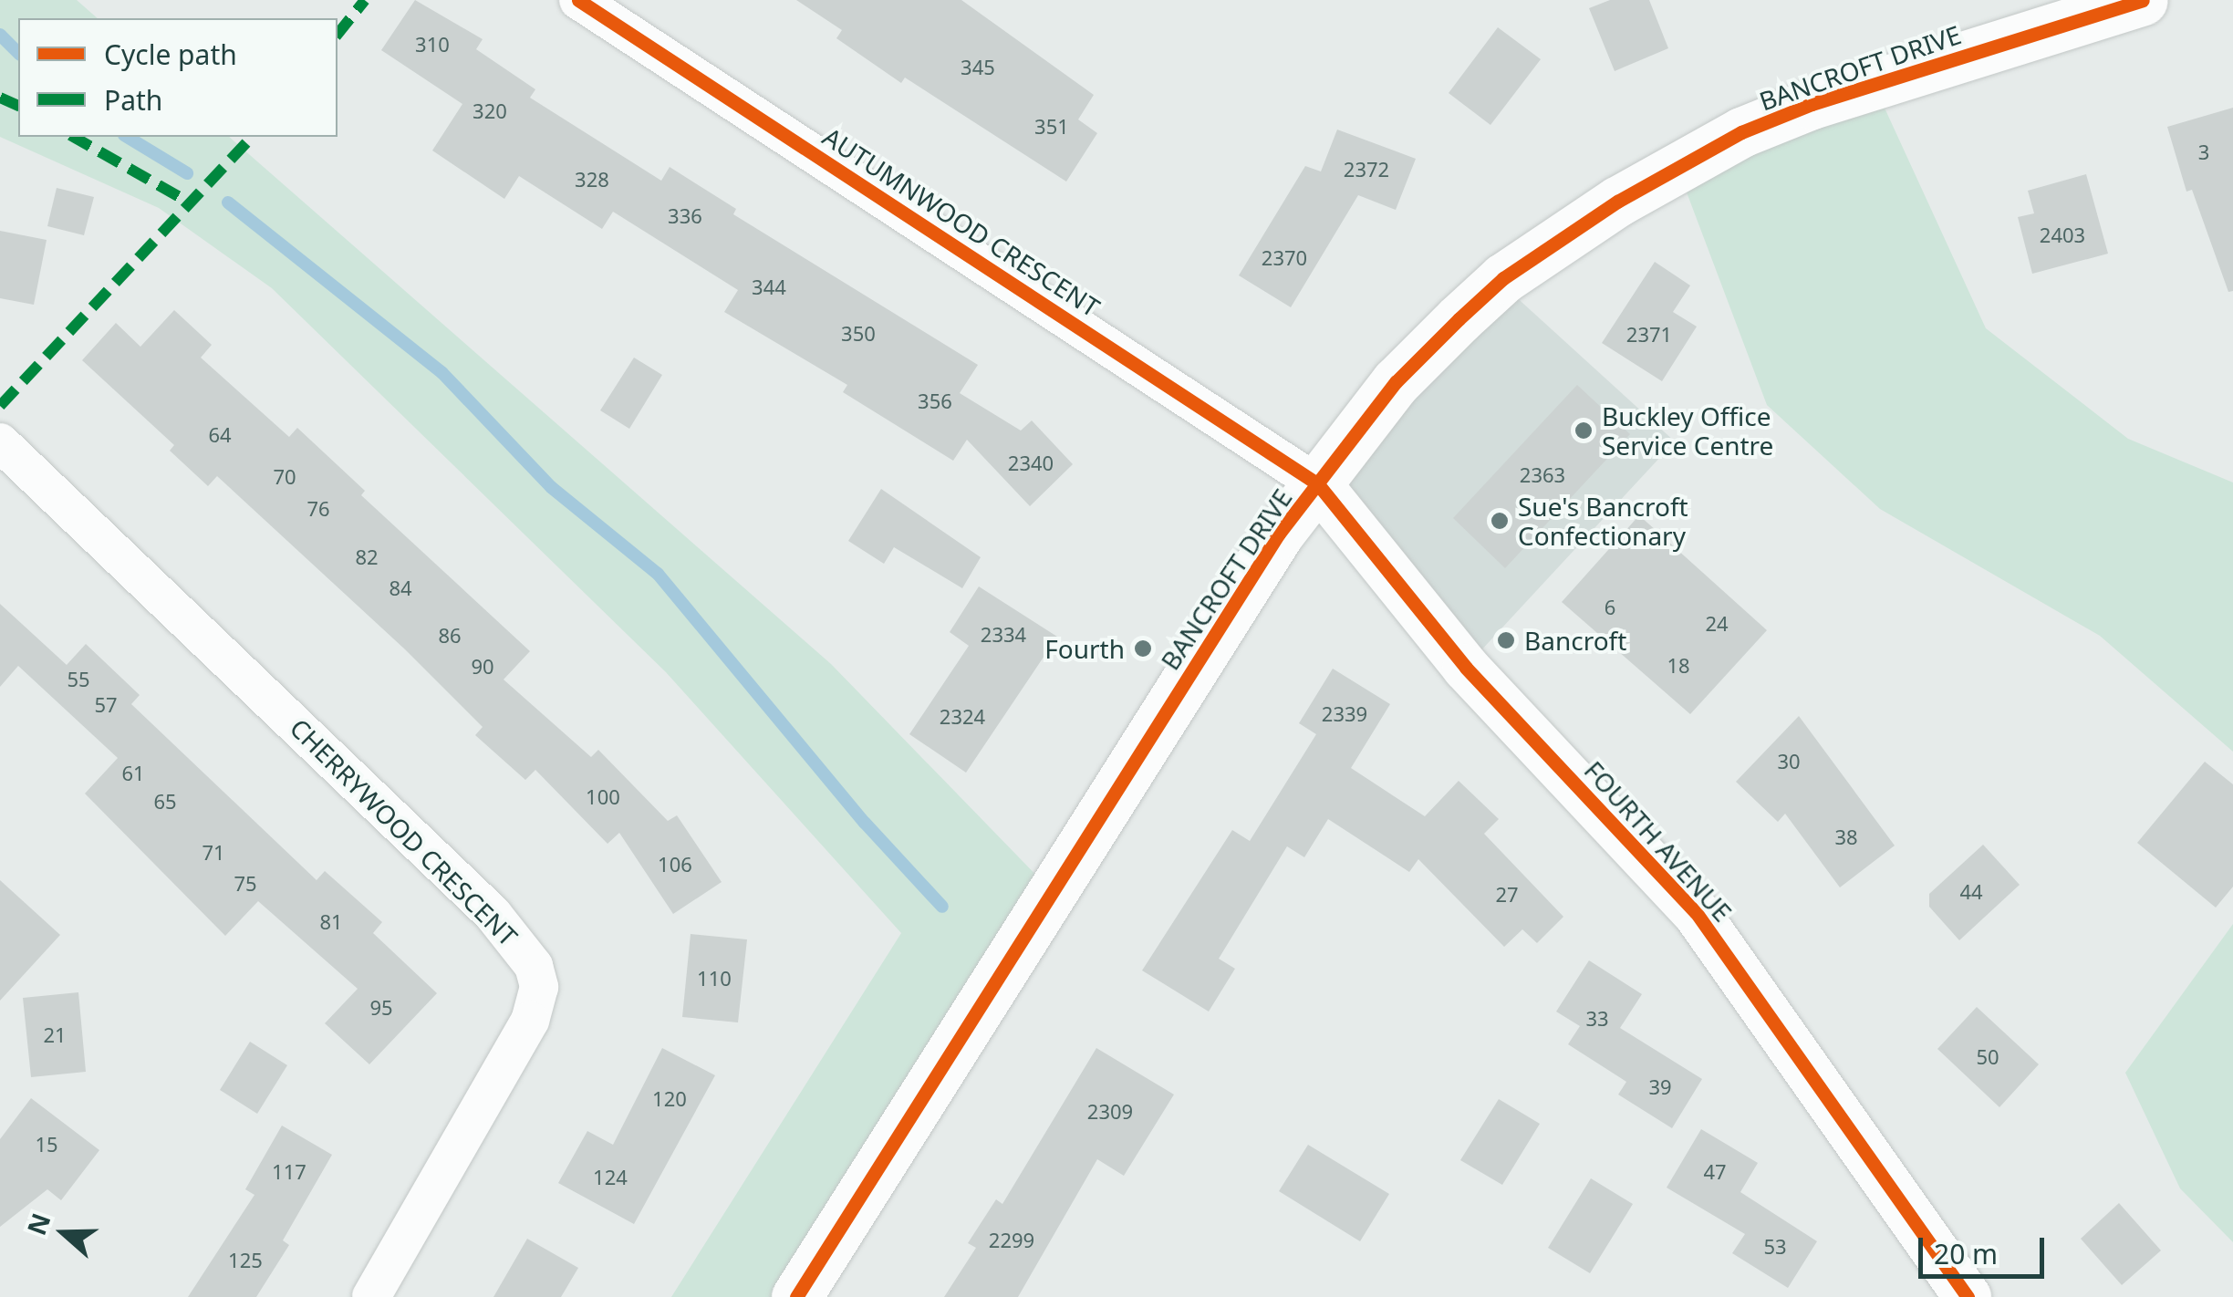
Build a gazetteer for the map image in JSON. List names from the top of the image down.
{
  "streets": {
    "main road": ["BANCROFT DRIVE"],
    "street": ["AUTUMNWOOD CRESCENT", "CHERRYWOOD CRESCENT", "FOURTH AVENUE"]
  },
  "crossings": [
    ["BANCROFT DRIVE", "AUTUMNWOOD CRESCENT"],
    ["BANCROFT DRIVE", "FOURTH AVENUE"],
    ["AUTUMNWOOD CRESCENT", "FOURTH AVENUE"]
  ],
  "places": [
    "Buckley Office Service Centre",
    "Sue's Bancroft Confectionary",
    "Bancroft",
    "Fourth"
  ],
  "house_numbers": [
    "310",
    "345",
    "320",
    "351",
    "3",
    "2372",
    "328",
    "336",
    "2403",
    "2370",
    "344",
    "350",
    "2371",
    "356",
    "64",
    "2340",
    "2363",
    "70",
    "76",
    "82",
    "84",
    "6",
    "24",
    "2334",
    "86",
    "18",
    "90",
    "55",
    "57",
    "2339",
    "2324",
    "30",
    "61",
    "100",
    "65",
    "38",
    "71",
    "106",
    "75",
    "44",
    "27",
    "81",
    "110",
    "95",
    "33",
    "21",
    "50",
    "39",
    "120",
    "2309",
    "15",
    "117",
    "47",
    "124",
    "2299",
    "53",
    "125"
  ],
  "legend": ["Cycle path", "Path"],
  "scale_bar": "20 m",
  "north": "left"
}
